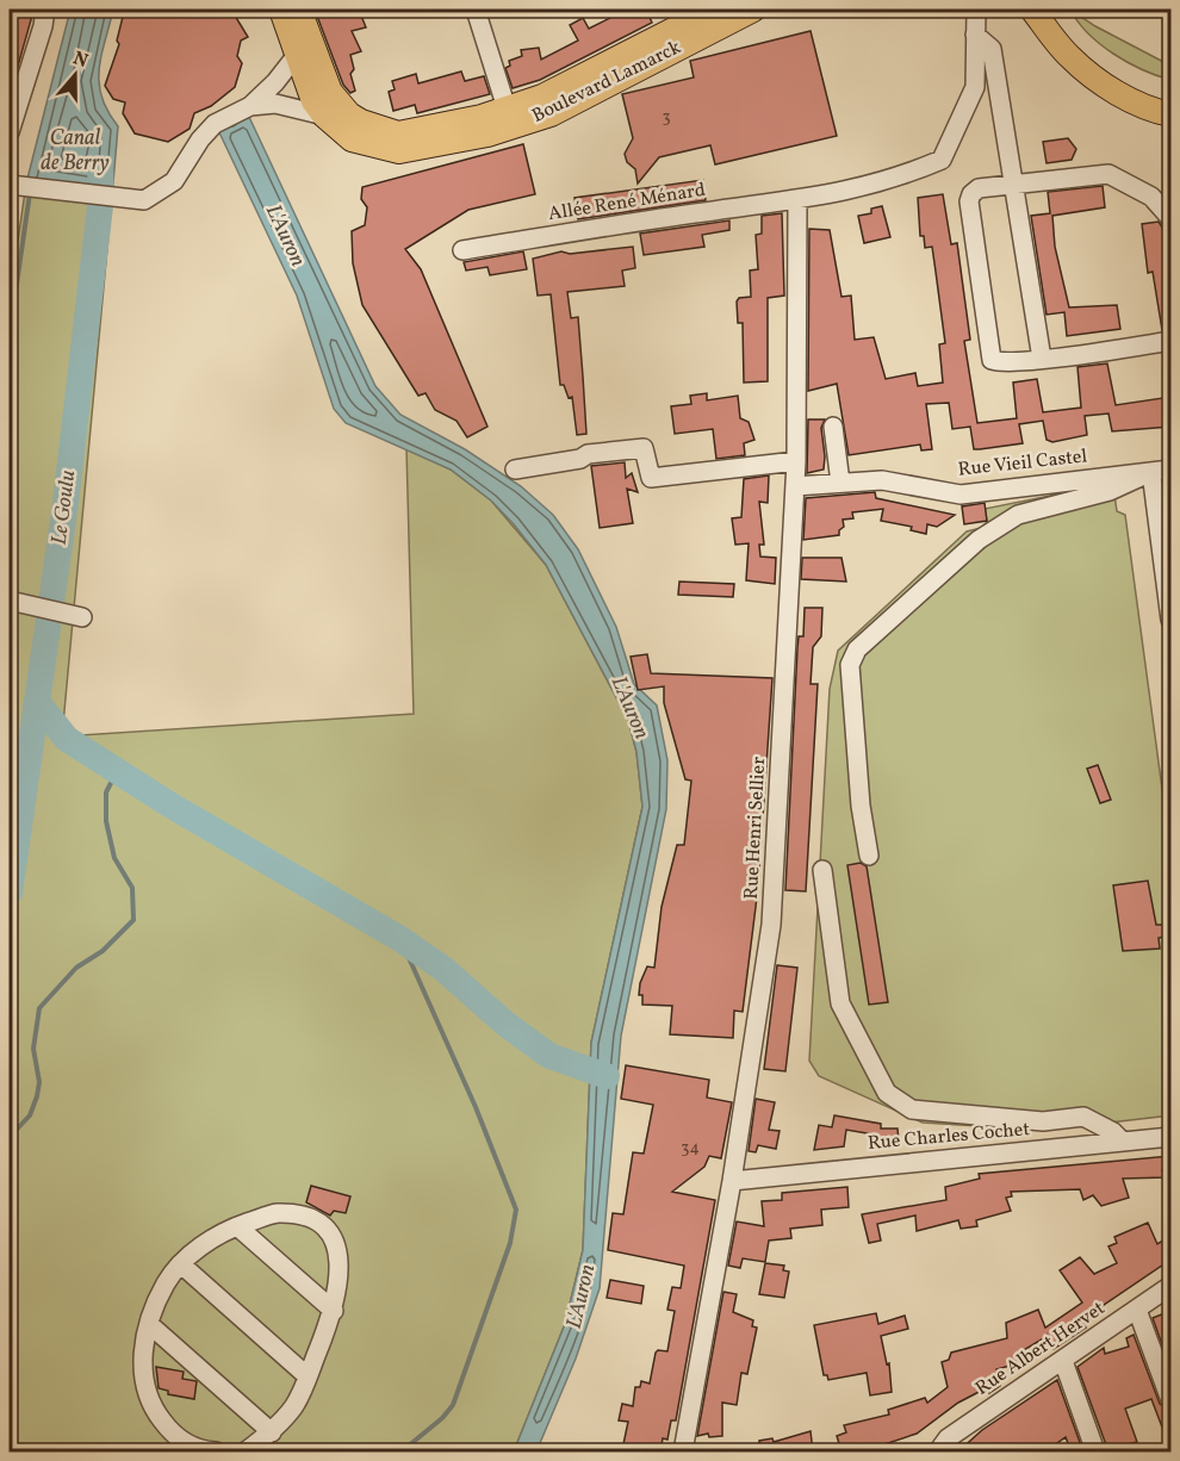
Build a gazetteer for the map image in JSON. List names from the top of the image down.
{
  "streets": {
    "main road": ["Boulevard Lamarck"],
    "street": [
      "Allée René Ménard",
      "Rue Vieil Castel",
      "Rue Henri Sellier",
      "Rue Charles Cochet",
      "Rue Albert Hervet"
    ]
  },
  "crossings": [
    ["Allée René Ménard", "Rue Henri Sellier"],
    ["Rue Vieil Castel", "Rue Henri Sellier"],
    ["Rue Henri Sellier", "Rue Charles Cochet"]
  ],
  "water": ["Canal de Berry", "L'Auron", "Le Goulu"],
  "house_numbers": ["3", "34"],
  "north": "top"
}
